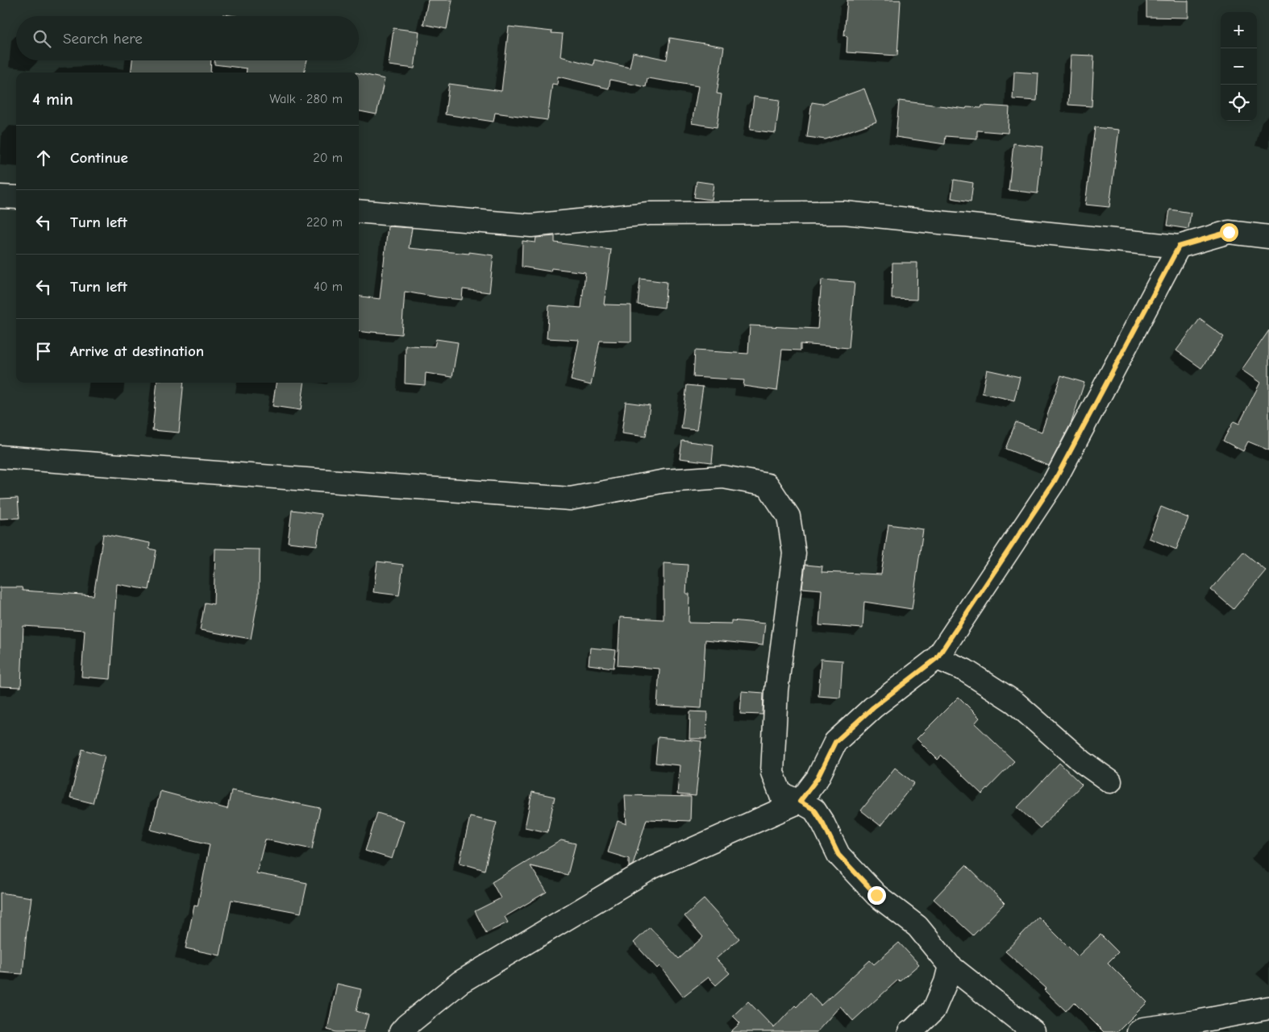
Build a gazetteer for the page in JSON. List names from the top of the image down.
{
  "page": {
    "map_buttons": ["+", "−"],
    "search": "Search here",
    "heading": ["4 min", "Walk · 280 m"],
    "list": [
      ["Continue", "20 m"],
      ["Turn left", "220 m"],
      ["Turn left", "40 m"],
      "Arrive at destination"
    ]
  }
}
